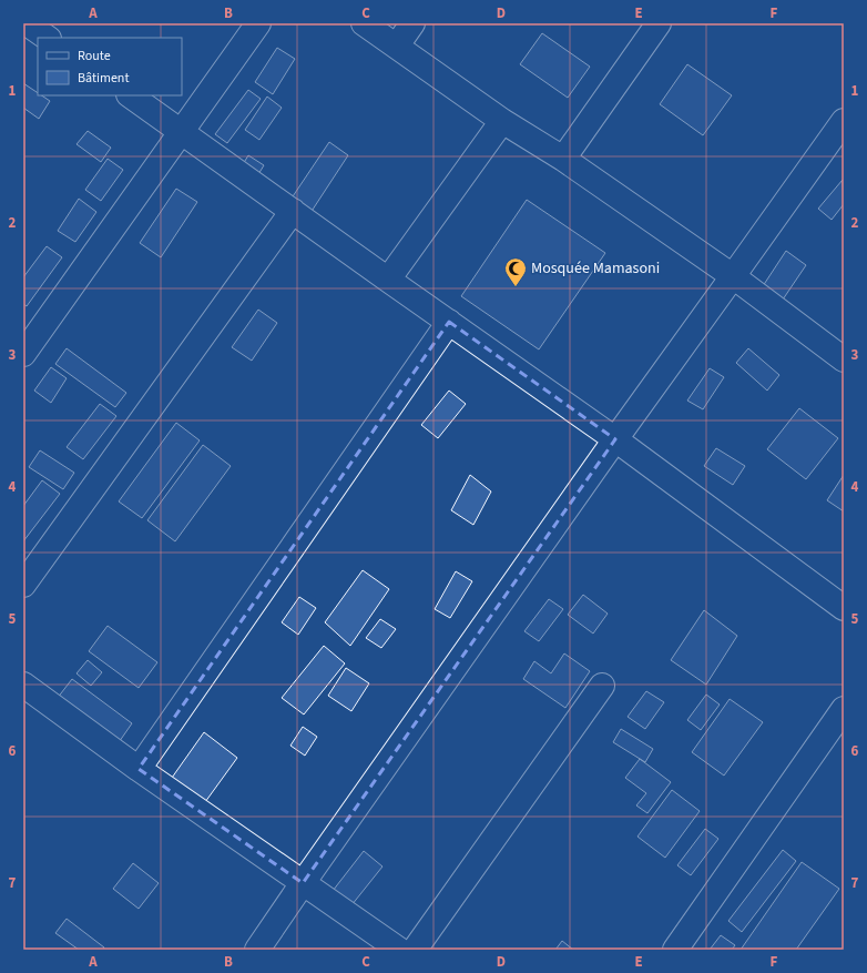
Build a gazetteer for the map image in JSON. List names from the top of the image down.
{
  "places": {
    "mosque": ["Mosquée Mamasoni"]
  },
  "legend": ["Route", "Bâtiment"],
  "grid": {
    "columns": [
      "A",
      "B",
      "C",
      "D",
      "E",
      "F"
    ],
    "rows": [
      "1",
      "2",
      "3",
      "4",
      "5",
      "6",
      "7"
    ]
  }
}
